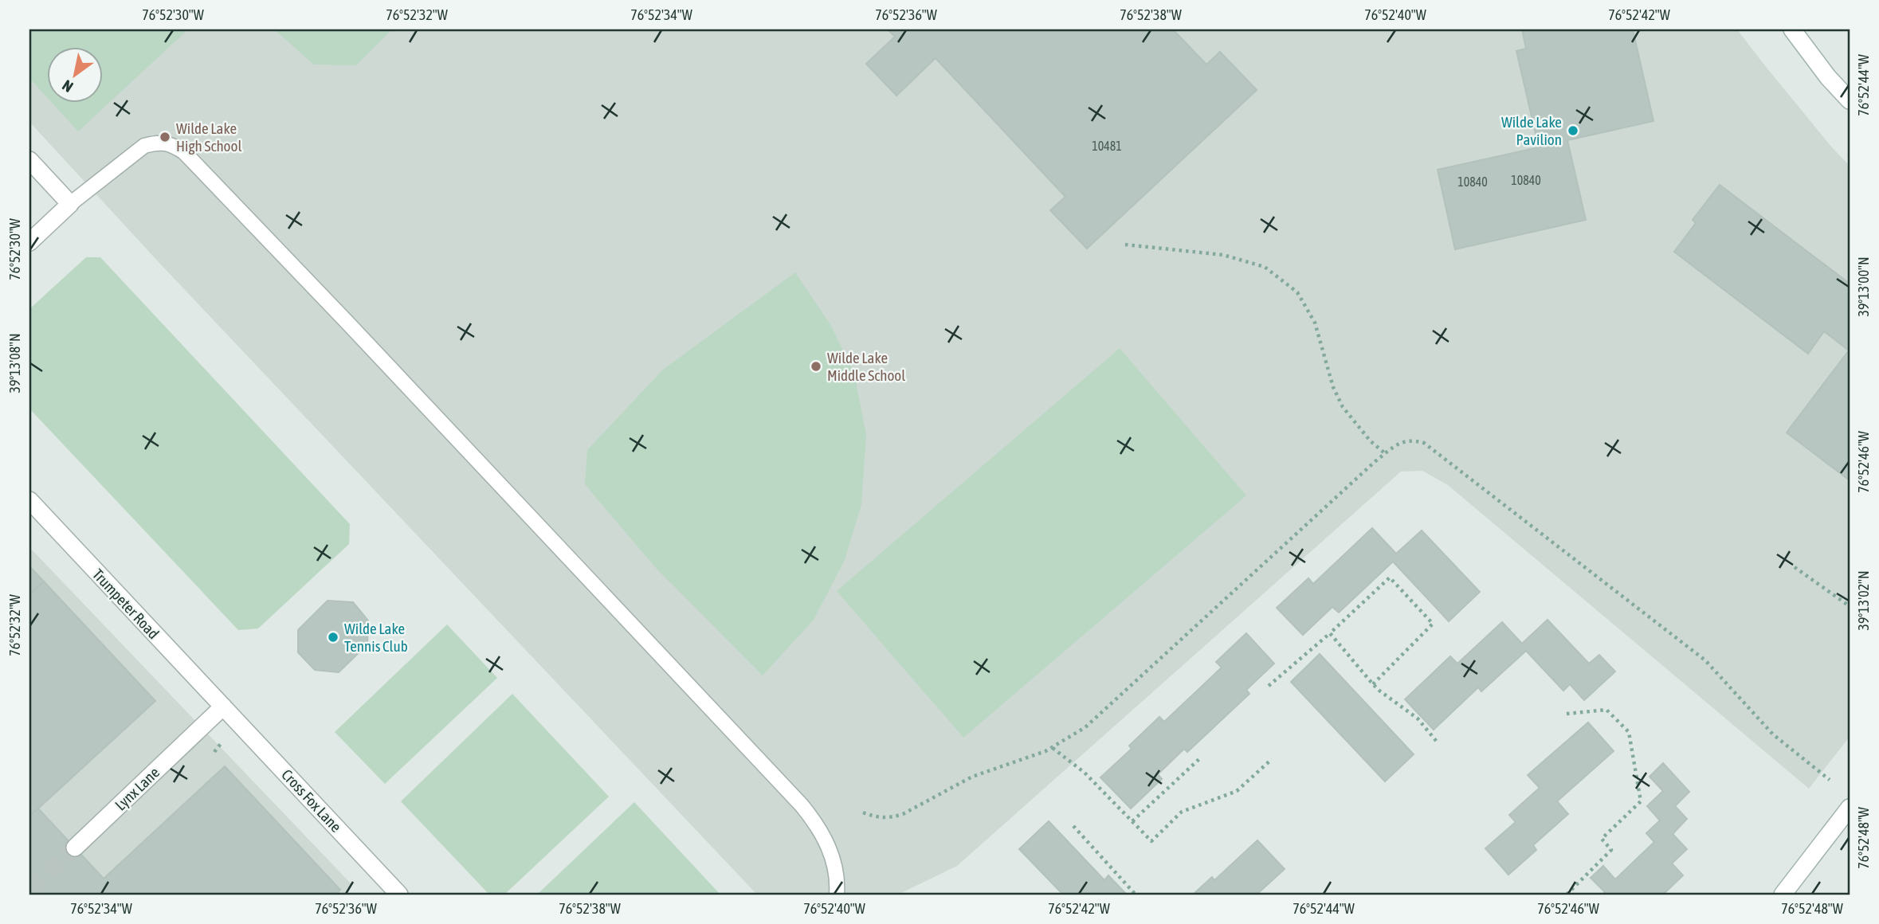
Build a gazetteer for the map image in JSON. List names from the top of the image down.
{
  "streets": {
    "street": ["Trumpeter Road", "Lynx Lane", "Cross Fox Lane"]
  },
  "crossings": [
    ["Trumpeter Road", "Lynx Lane"],
    ["Trumpeter Road", "Cross Fox Lane"],
    ["Lynx Lane", "Cross Fox Lane"]
  ],
  "places": [
    "Wilde Lake Pavilion",
    "Wilde Lake High School",
    "Wilde Lake Middle School",
    "Wilde Lake Tennis Club"
  ],
  "house_numbers": ["10481", "10840", "10840"],
  "north": "bottom left",
  "coordinates": [
    "76°52'30\"W",
    "76°52'32\"W",
    "76°52'34\"W",
    "76°52'36\"W",
    "76°52'38\"W",
    "76°52'40\"W",
    "76°52'42\"W",
    "76°52'44\"W",
    "39°13'00\"N",
    "39°13'08\"N",
    "76°52'46\"W",
    "39°13'02\"N",
    "76°52'48\"W"
  ]
}
